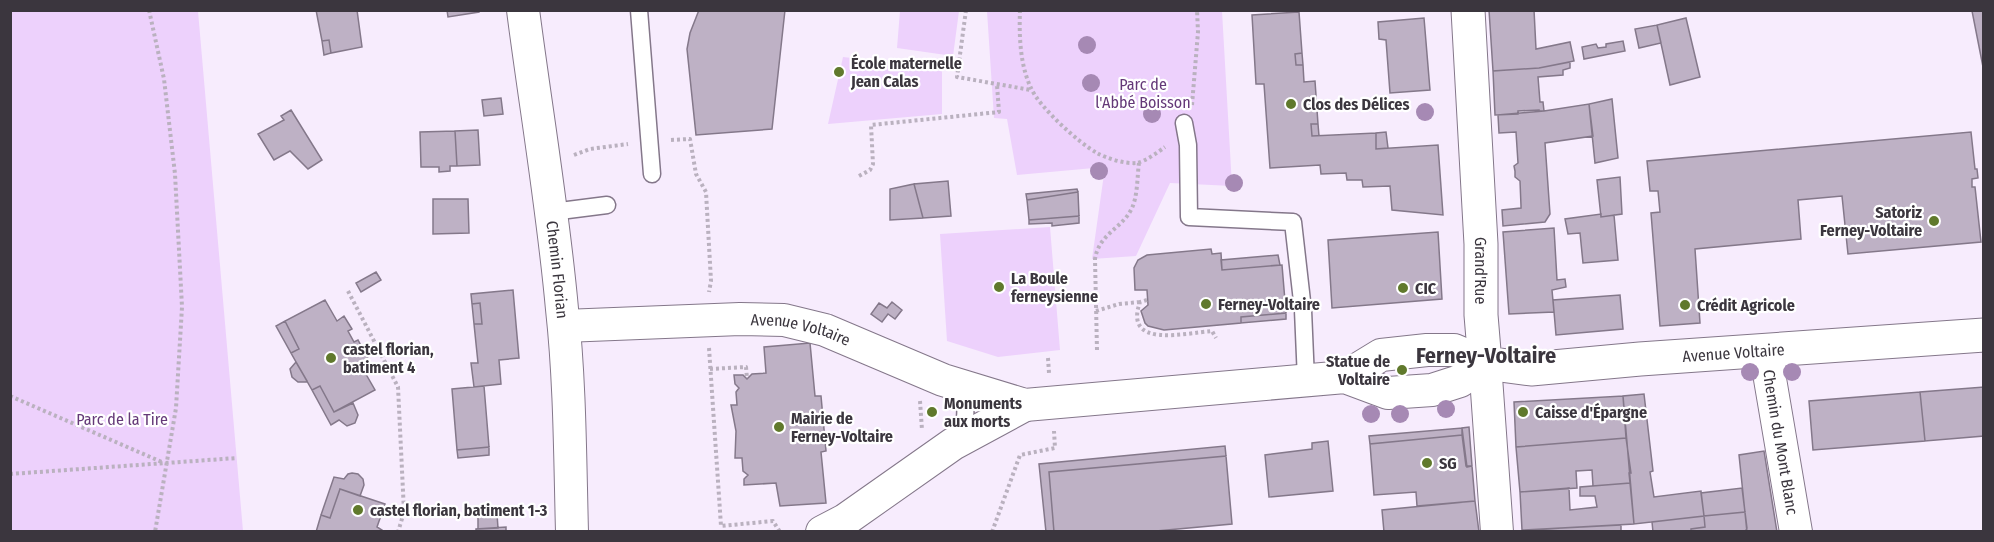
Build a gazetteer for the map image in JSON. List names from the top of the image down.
{
  "streets": {
    "main road": ["Grand'Rue", "Avenue Voltaire"],
    "street": ["Chemin Florian", "Chemin du Mont Blanc"]
  },
  "crossings": [
    ["Chemin Florian", "Avenue Voltaire"],
    ["Grand'Rue", "Avenue Voltaire"],
    ["Avenue Voltaire", "Chemin du Mont Blanc"]
  ],
  "districts": ["Ferney-Voltaire"],
  "parks": ["Parc de l'Abbé Boisson", "Parc de la Tire"],
  "places": [
    "École maternelle Jean Calas",
    "Clos des Délices",
    "Satoriz Ferney-Voltaire",
    "La Boule ferneysienne",
    "CIC",
    "Ferney-Voltaire",
    "Crédit Agricole",
    "castel florian, batiment 4",
    "Statue de Voltaire",
    "Monuments aux morts",
    "Caisse d'Épargne",
    "Mairie de Ferney-Voltaire",
    "SG",
    "castel florian, batiment 1-3"
  ]
}
